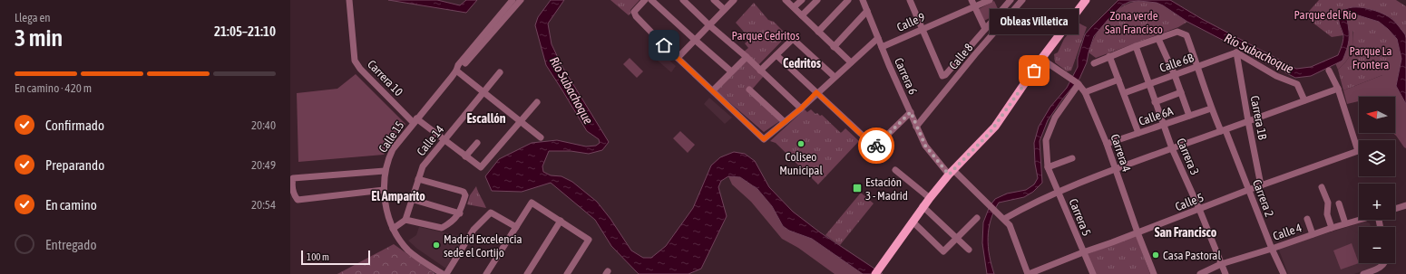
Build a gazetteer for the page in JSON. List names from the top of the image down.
{
  "streets": {
    "street": [
      "Calle 9",
      "Calle 8",
      "Calle 6B",
      "Carrera 6",
      "Carrera 10",
      "Calle 6A",
      "Carrera 1B",
      "Calle 15",
      "Calle 14",
      "Carrera 4",
      "Carrera 3",
      "Carrera 2",
      "Calle 5",
      "Carrera 5",
      "Calle 4"
    ]
  },
  "crossings": [
    ["Calle 9", "Carrera 6"],
    ["Calle 8", "Carrera 6"],
    ["Calle 6B", "Carrera 1B"],
    ["Calle 6B", "Carrera 3"],
    ["Calle 6B", "Carrera 2"],
    ["Carrera 6", "Calle 5"],
    ["Carrera 10", "Calle 15"],
    ["Carrera 10", "Calle 14"],
    ["Calle 6A", "Carrera 4"],
    ["Calle 6A", "Carrera 3"],
    ["Calle 6A", "Carrera 2"],
    ["Carrera 1B", "Calle 5"],
    ["Carrera 4", "Calle 5"],
    ["Carrera 3", "Carrera 2"],
    ["Carrera 3", "Calle 5"],
    ["Carrera 3", "Calle 4"],
    ["Carrera 2", "Calle 5"],
    ["Carrera 2", "Calle 4"],
    ["Calle 5", "Carrera 5"]
  ],
  "districts": [
    "Cedritos",
    "Escallón",
    "El Amparito",
    "San Francisco"
  ],
  "water": ["Río Subachoque"],
  "parks": [
    "Parque del Río",
    "Zona verde San Francisco",
    "Parque Cedritos",
    "Parque La Frontera"
  ],
  "places": {
    "other": [
      "Obleas Villetica",
      "Coliseo Municipal",
      "Madrid Excelencia sede el Cortijo",
      "Casa Pastoral"
    ],
    "transit": ["Estación 3 - Madrid"]
  },
  "scale_bar": "100 m",
  "north": "left",
  "page": {
    "heading": ["3 min", "Llega en", "21:05–21:10"],
    "bubble": "Obleas Villetica",
    "bar": "En camino · 420 m",
    "map_buttons": ["+", "−"],
    "list": [
      ["Confirmado", "20:40"],
      ["Preparando", "20:49"],
      ["En camino", "20:54"],
      "Entregado"
    ],
    "scale": "100 m"
  }
}
